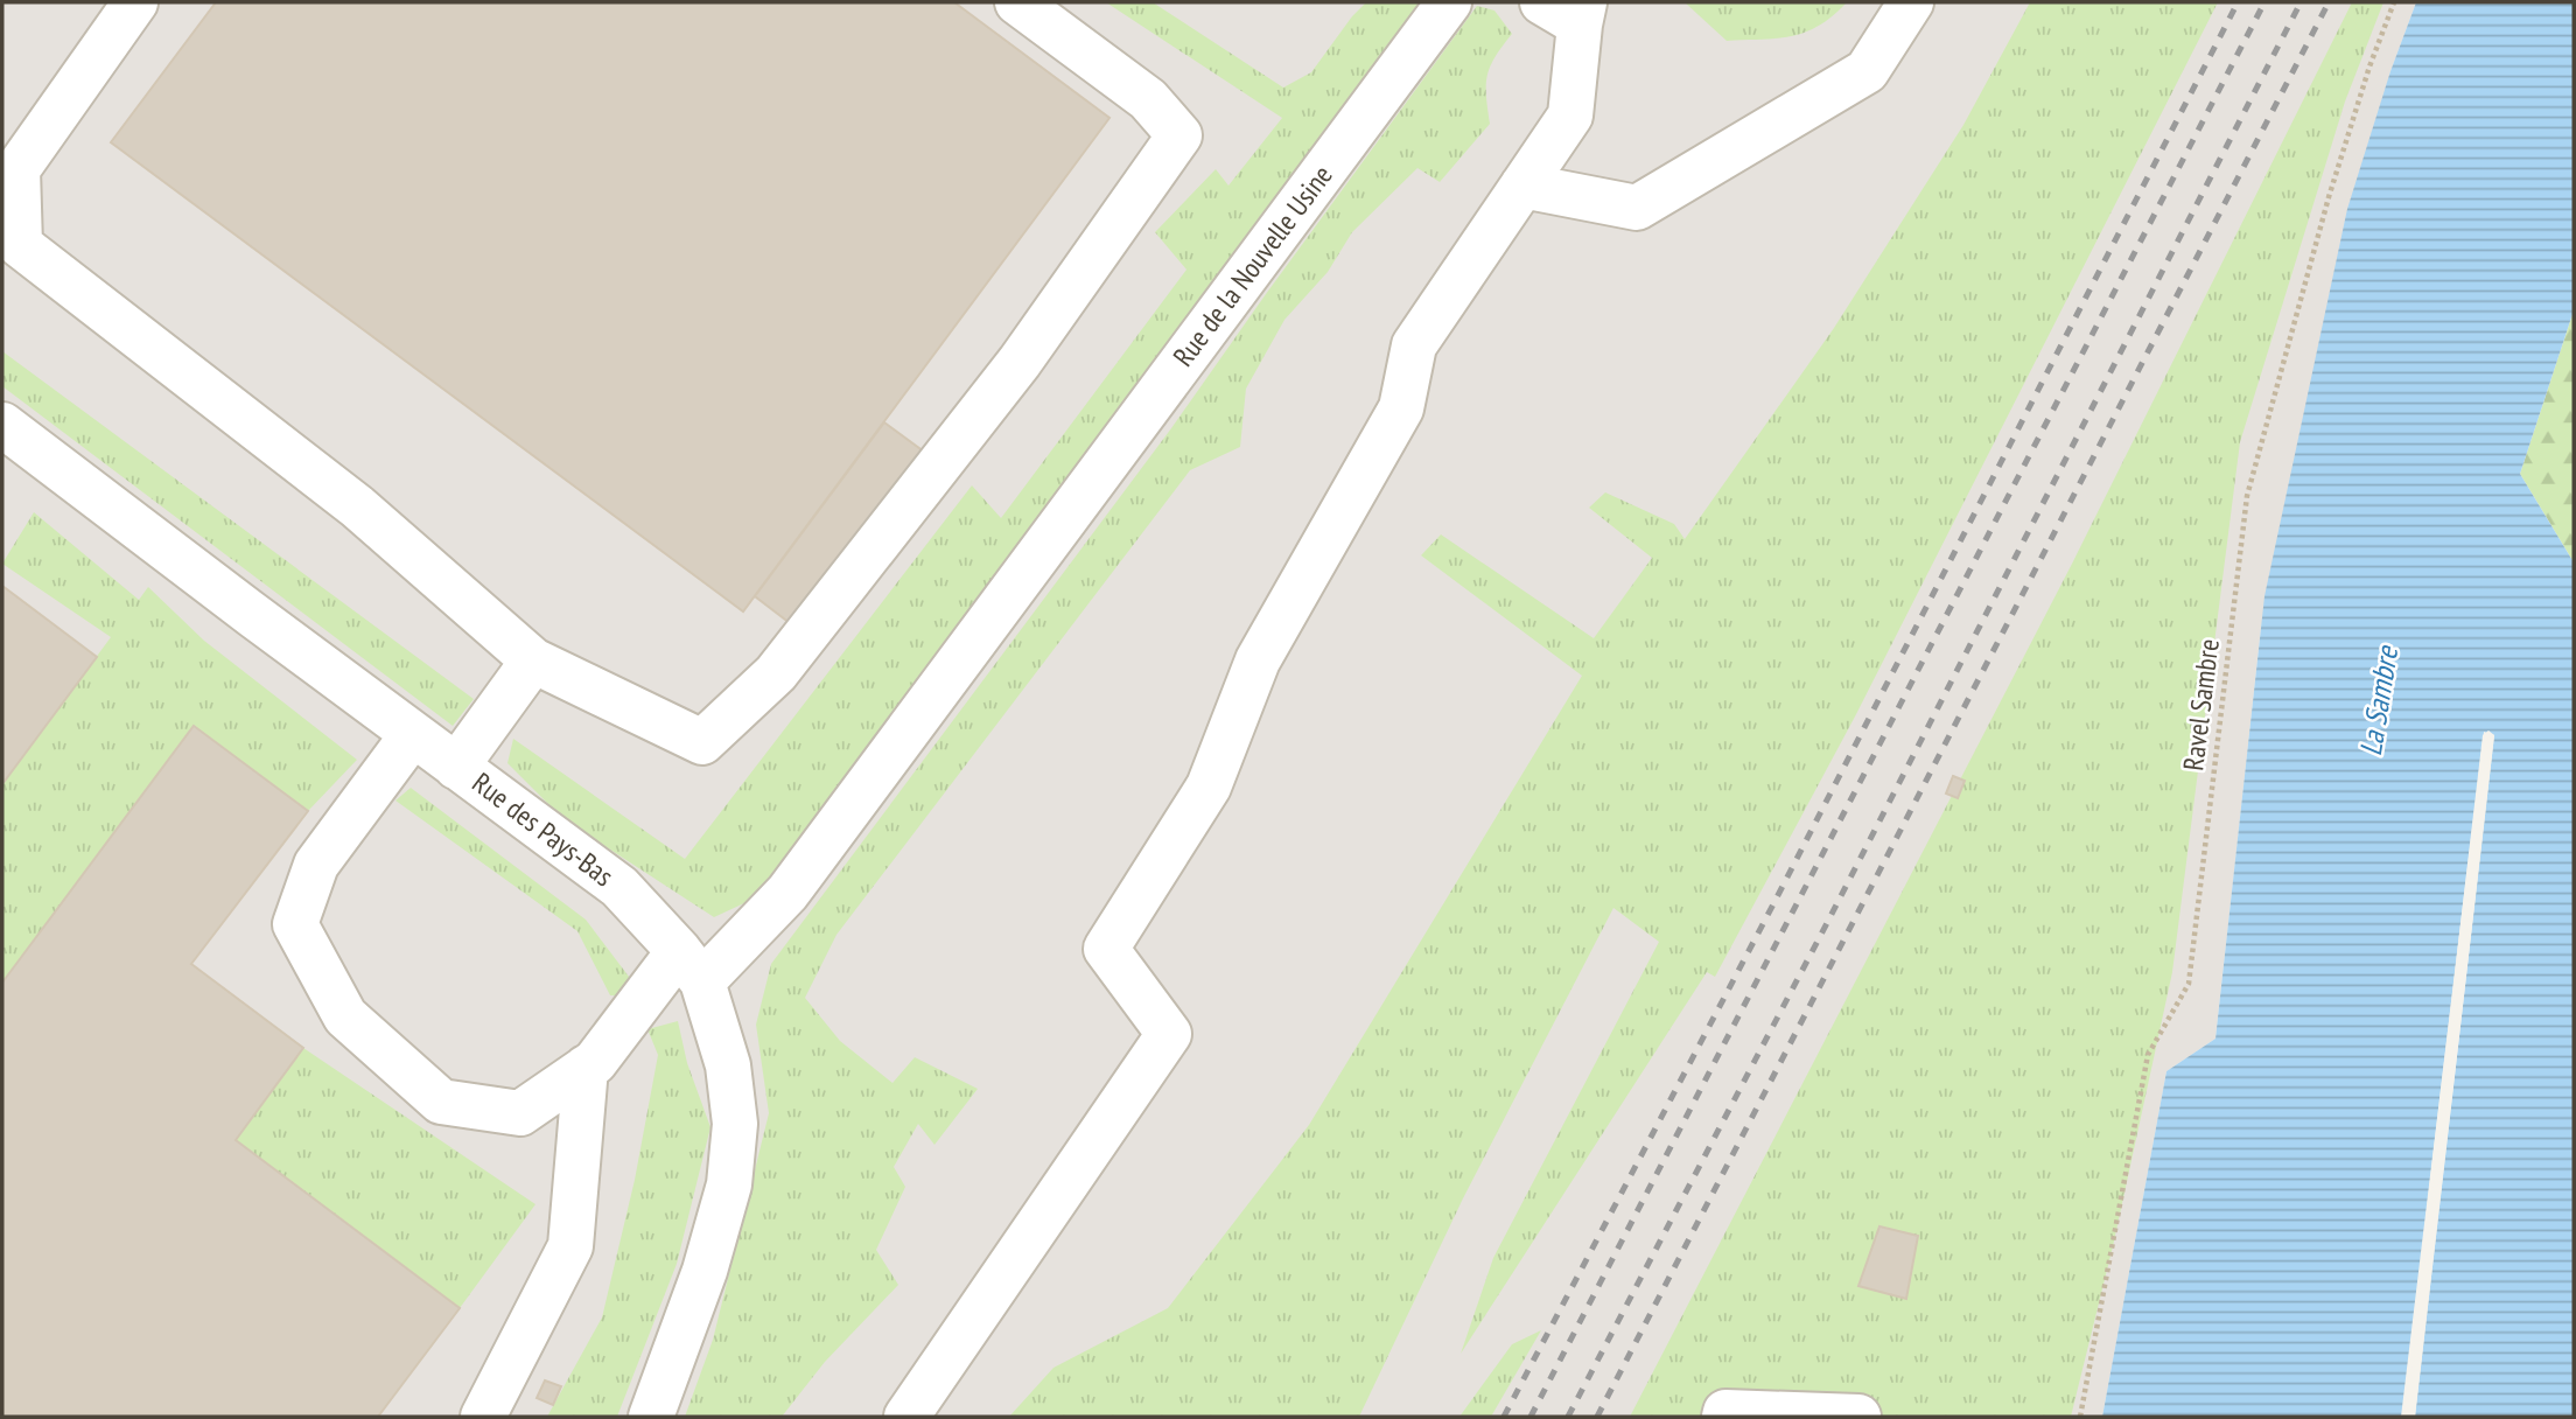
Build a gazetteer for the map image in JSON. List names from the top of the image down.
{
  "streets": {
    "street": ["Rue de la Nouvelle Usine", "Rue des Pays-Bas"],
    "path": ["Ravel Sambre"]
  },
  "crossings": [
    ["Rue de la Nouvelle Usine", "Rue des Pays-Bas"]
  ],
  "water": ["La Sambre"]
}
